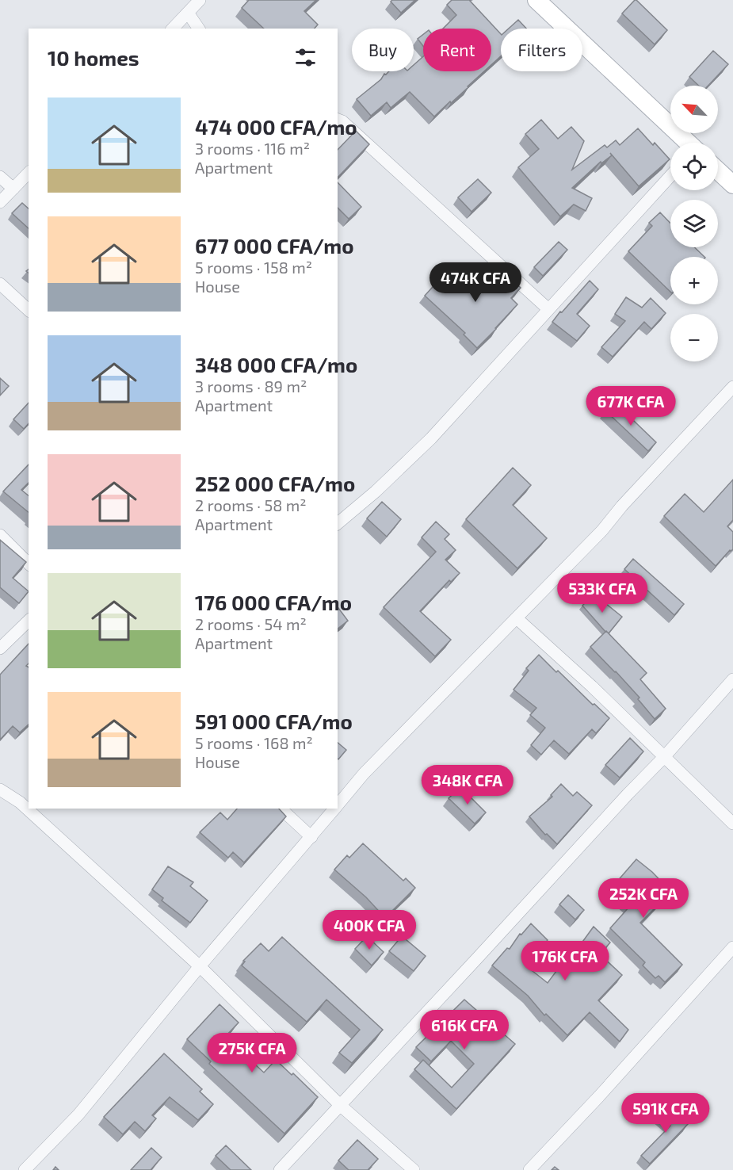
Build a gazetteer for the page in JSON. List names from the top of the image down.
{
  "north": "top left",
  "page": {
    "chip": ["Buy", "Rent", "Filters"],
    "heading": "10 homes",
    "map_buttons": ["+", "−"],
    "list": [
      {
        "name": "474 000 CFA/mo",
        "note": "3 rooms · 116 m² · Apartment"
      },
      {
        "name": "677 000 CFA/mo",
        "note": "5 rooms · 158 m² · House"
      },
      {
        "name": "348 000 CFA/mo",
        "note": "3 rooms · 89 m² · Apartment"
      },
      {
        "name": "252 000 CFA/mo",
        "note": "2 rooms · 58 m² · Apartment"
      },
      {
        "name": "176 000 CFA/mo",
        "note": "2 rooms · 54 m² · Apartment"
      },
      {
        "name": "591 000 CFA/mo",
        "note": "5 rooms · 168 m² · House"
      }
    ],
    "price": [
      "474K CFA",
      "677K CFA",
      "533K CFA",
      "348K CFA",
      "252K CFA",
      "400K CFA",
      "176K CFA",
      "616K CFA",
      "275K CFA",
      "591K CFA"
    ]
  }
}
